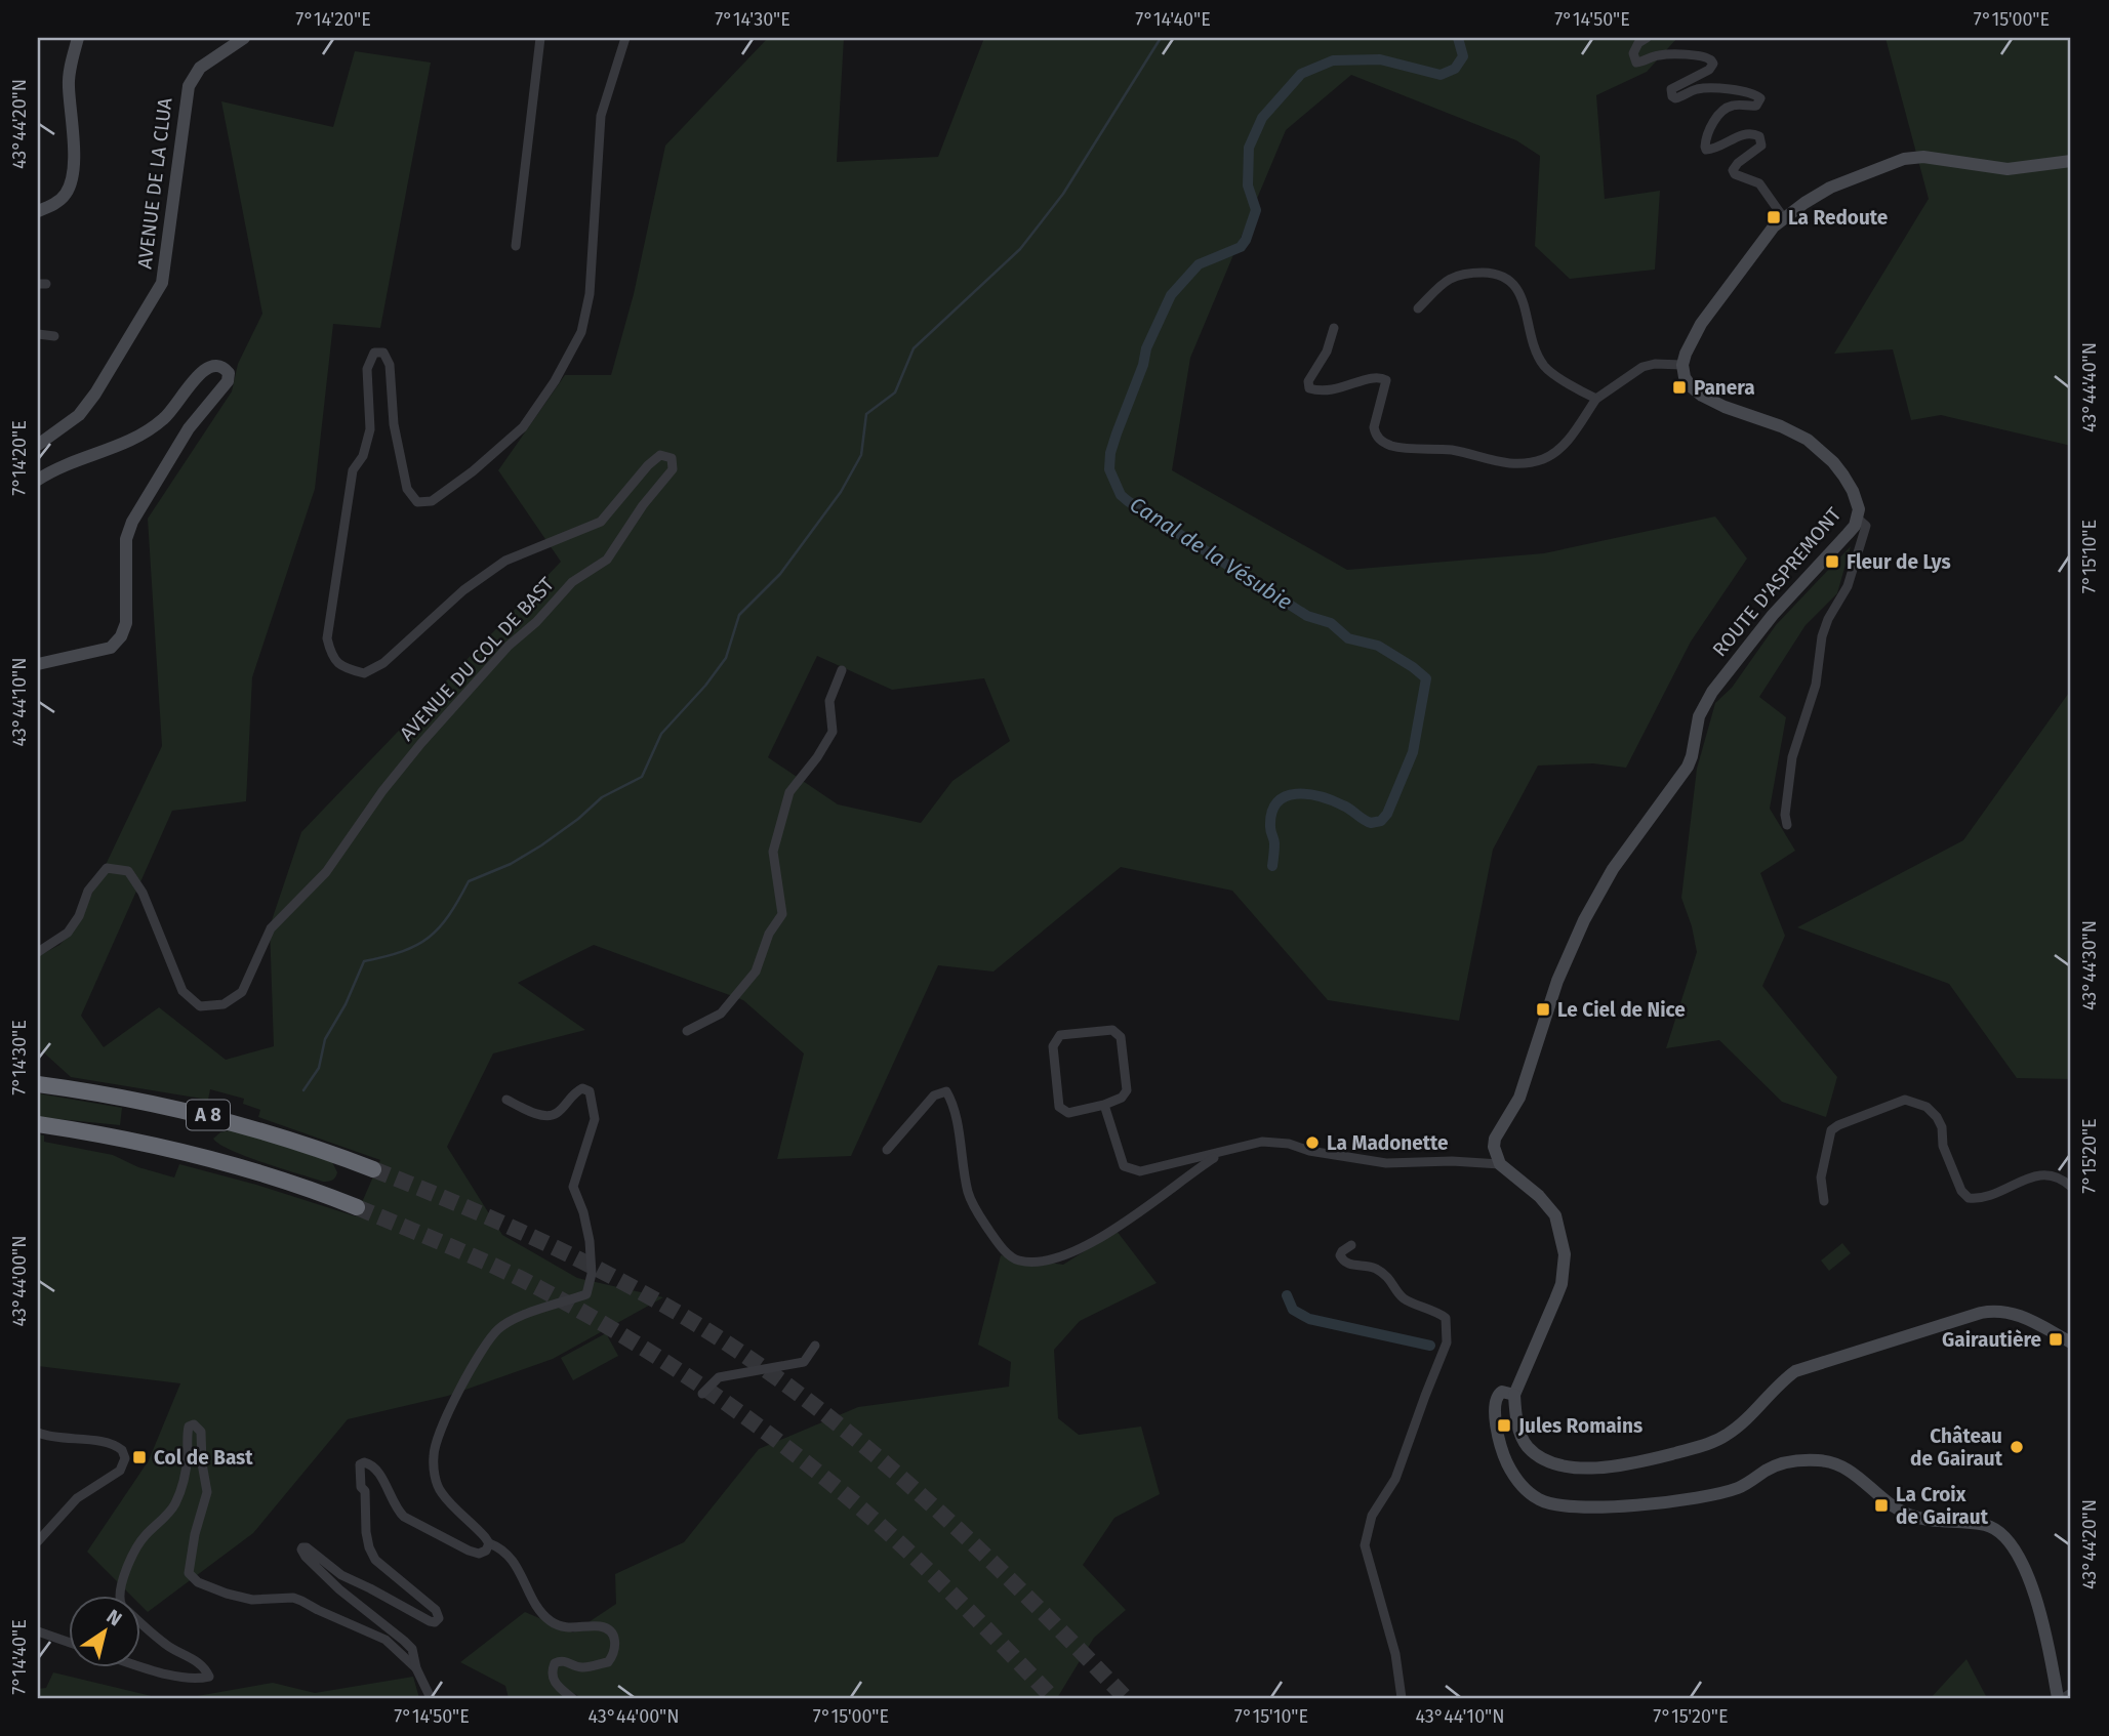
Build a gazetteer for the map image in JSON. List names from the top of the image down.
{
  "streets": {
    "highway": ["A 8"],
    "street": ["AVENUE DE LA CLUA", "ROUTE D'ASPREMONT", "AVENUE DU COL DE BAST"]
  },
  "water": ["Canal de la Vésubie"],
  "places": {
    "transit": [
      "La Redoute",
      "Panera",
      "Fleur de Lys",
      "Le Ciel de Nice",
      "Gairautière",
      "Jules Romains",
      "Col de Bast",
      "La Croix de Gairaut"
    ],
    "other": ["La Madonette", "Château de Gairaut"]
  },
  "north": "top right",
  "coordinates": [
    "7°14'20\"E",
    "7°14'30\"E",
    "7°14'40\"E",
    "7°14'50\"E",
    "7°15'00\"E",
    "43°44'20\"N",
    "43°44'40\"N",
    "7°15'10\"E",
    "43°44'10\"N",
    "43°44'30\"N",
    "7°15'20\"E",
    "43°44'00\"N"
  ]
}
